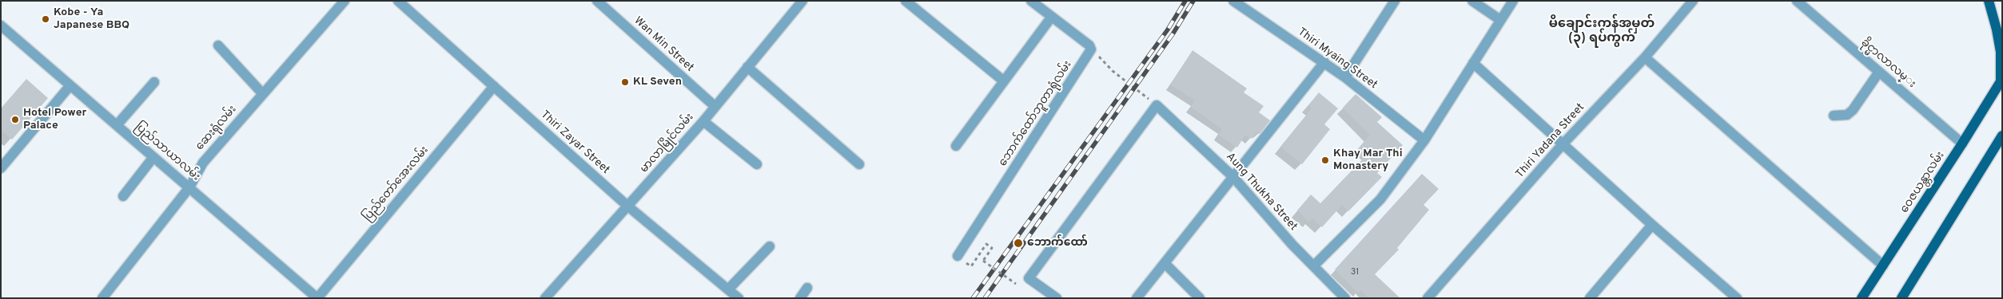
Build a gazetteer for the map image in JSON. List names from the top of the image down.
{
  "streets": {
    "main road": ["ဝေဇယန္တာလမ်း"],
    "street": [
      "Wan Min Street",
      "Thiri Myaing Street",
      "ခိုင္မာလာလမ္း",
      "ဘောက်ထော်ဘူတာရုံလမ်း",
      "ဆေးရုံလမ်း",
      "Thiri Yadana Street",
      "Thiri Zayar Street",
      "မာလာမြိုင်လမ်း",
      "ပြည်သာယာလမ်း",
      "ပြည်တော်အေးလမ်း",
      "Aung Thukha Street"
    ]
  },
  "crossings": [
    ["Wan Min Street", "မာလာမြိုင်လမ်း"],
    ["ခိုင္မာလာလမ္း", "ဝေဇယန္တာလမ်း"],
    ["ဆေးရုံလမ်း", "ပြည်သာယာလမ်း"],
    ["Thiri Zayar Street", "မာလာမြိုင်လမ်း"],
    ["Thiri Zayar Street", "ပြည်တော်အေးလမ်း"],
    ["ပြည်သာယာလမ်း", "ပြည်တော်အေးလမ်း"]
  ],
  "districts": ["မိချောင်းကန်အမှတ် (၃) ရပ်ကွက်"],
  "places": [
    "Kobe - Ya Japanese BBQ",
    "KL Seven",
    "Hotel Power Palace",
    "Khay Mar Thi Monastery",
    "ဘောက်ထော်"
  ],
  "house_numbers": ["31"]
}
